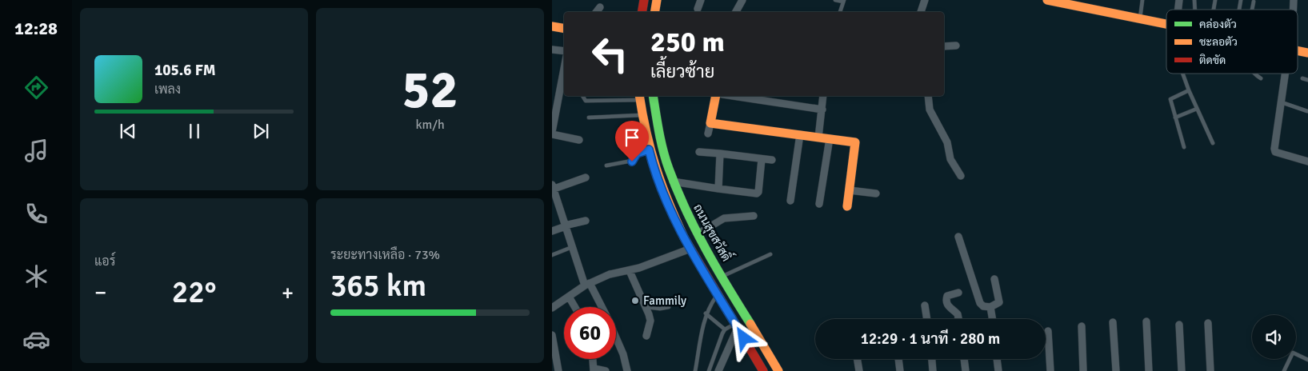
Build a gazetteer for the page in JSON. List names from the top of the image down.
{
  "streets": {
    "main road": ["ถนนสุขสวัสดิ์"]
  },
  "places": ["Fammily"],
  "legend": ["คล่องตัว", "ชะลอตัว", "ติดขัด"],
  "page": {
    "tabs": "12:28",
    "tile": [
      ["52", "km/h"],
      "แอร์",
      ["ระยะทางเหลือ · 73%", "365 km"]
    ],
    "turn": ["250 m", "เลี้ยวซ้าย"],
    "song": ["105.6 FM", "เพลง"],
    "heat": ["−", "22°", "+"],
    "limit": "60",
    "trip": "12:29 · 1 นาที · 280 m"
  }
}
